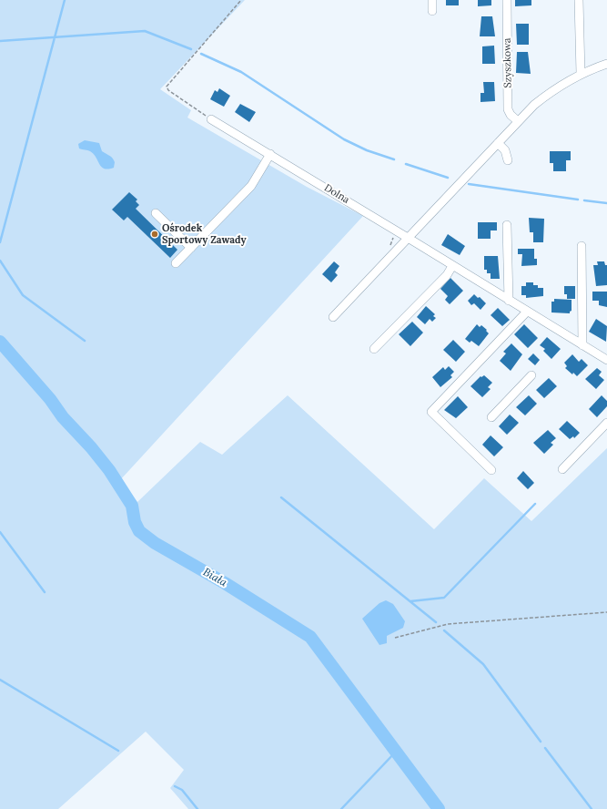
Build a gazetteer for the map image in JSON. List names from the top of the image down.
{
  "streets": {
    "street": ["Szyszkowa", "Dolna"]
  },
  "water": ["Biała"],
  "places": ["Ośrodek Sportowy Zawady"]
}
